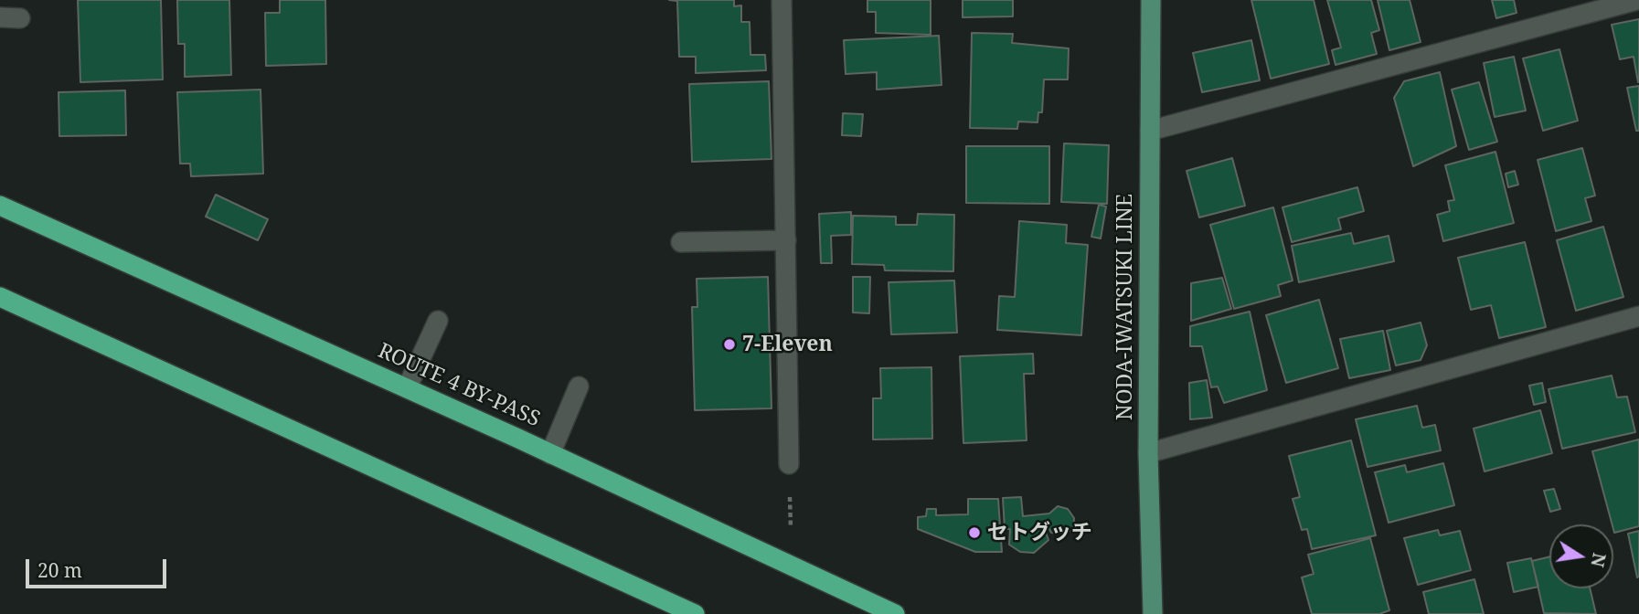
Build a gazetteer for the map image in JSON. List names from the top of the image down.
{
  "streets": {
    "highway": ["ROUTE 4 BY-PASS"],
    "main road": ["NODA-IWATSUKI LINE"]
  },
  "places": ["7-Eleven", "セトグッチ"],
  "scale_bar": "20 m",
  "north": "right"
}
